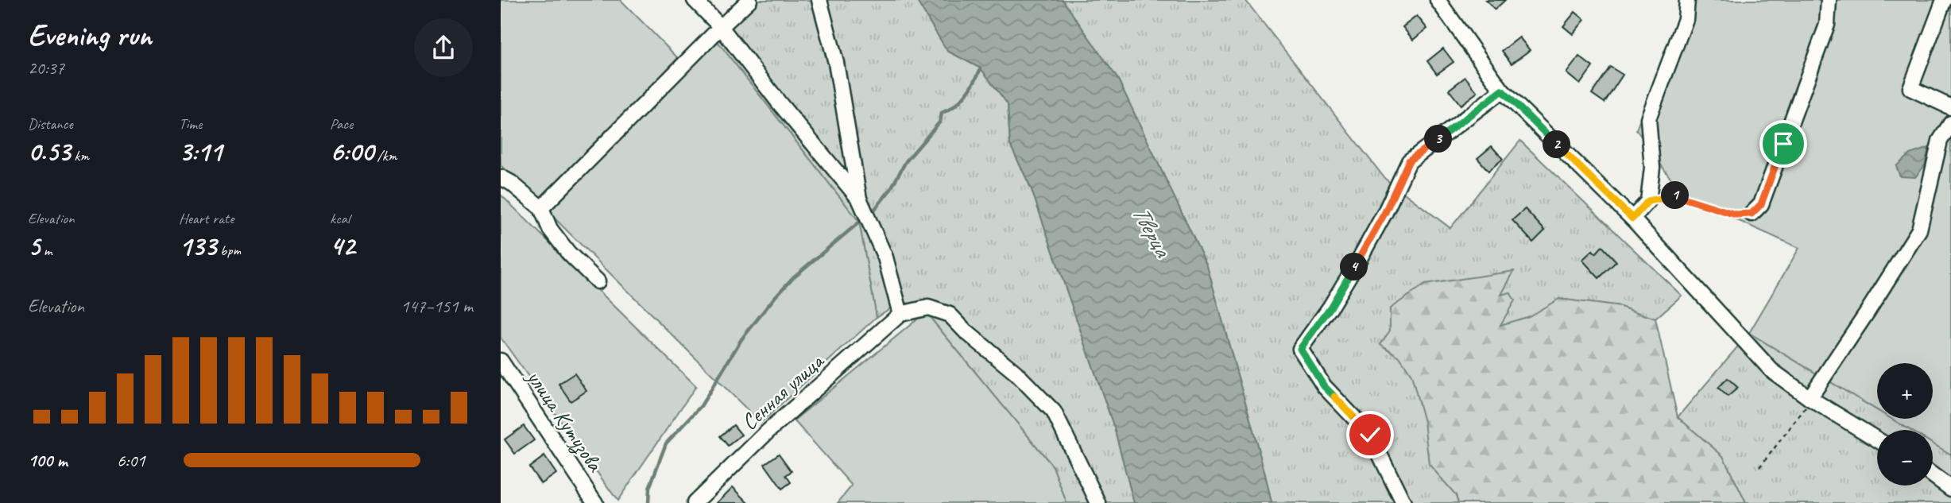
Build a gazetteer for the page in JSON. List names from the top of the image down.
{
  "streets": {
    "street": ["Сенная улица", "улица Кутузова"]
  },
  "water": ["Тверца"],
  "page": {
    "heading": ["Evening run", "20:37"],
    "stats": [
      ["Distance", "0.53 km"],
      ["Time", "3:11"],
      ["Pace", "6:00 /km"],
      ["Elevation", "5 m"],
      ["Heart rate", "133 bpm"],
      ["kcal", "42"]
    ],
    "pins": [
      "3",
      "2",
      "1",
      "4"
    ],
    "chart": ["Elevation", "147–151 m"],
    "map_buttons": ["+", "−"],
    "list": [
      {
        "name": "100 m",
        "note": "6:01"
      }
    ]
  }
}
